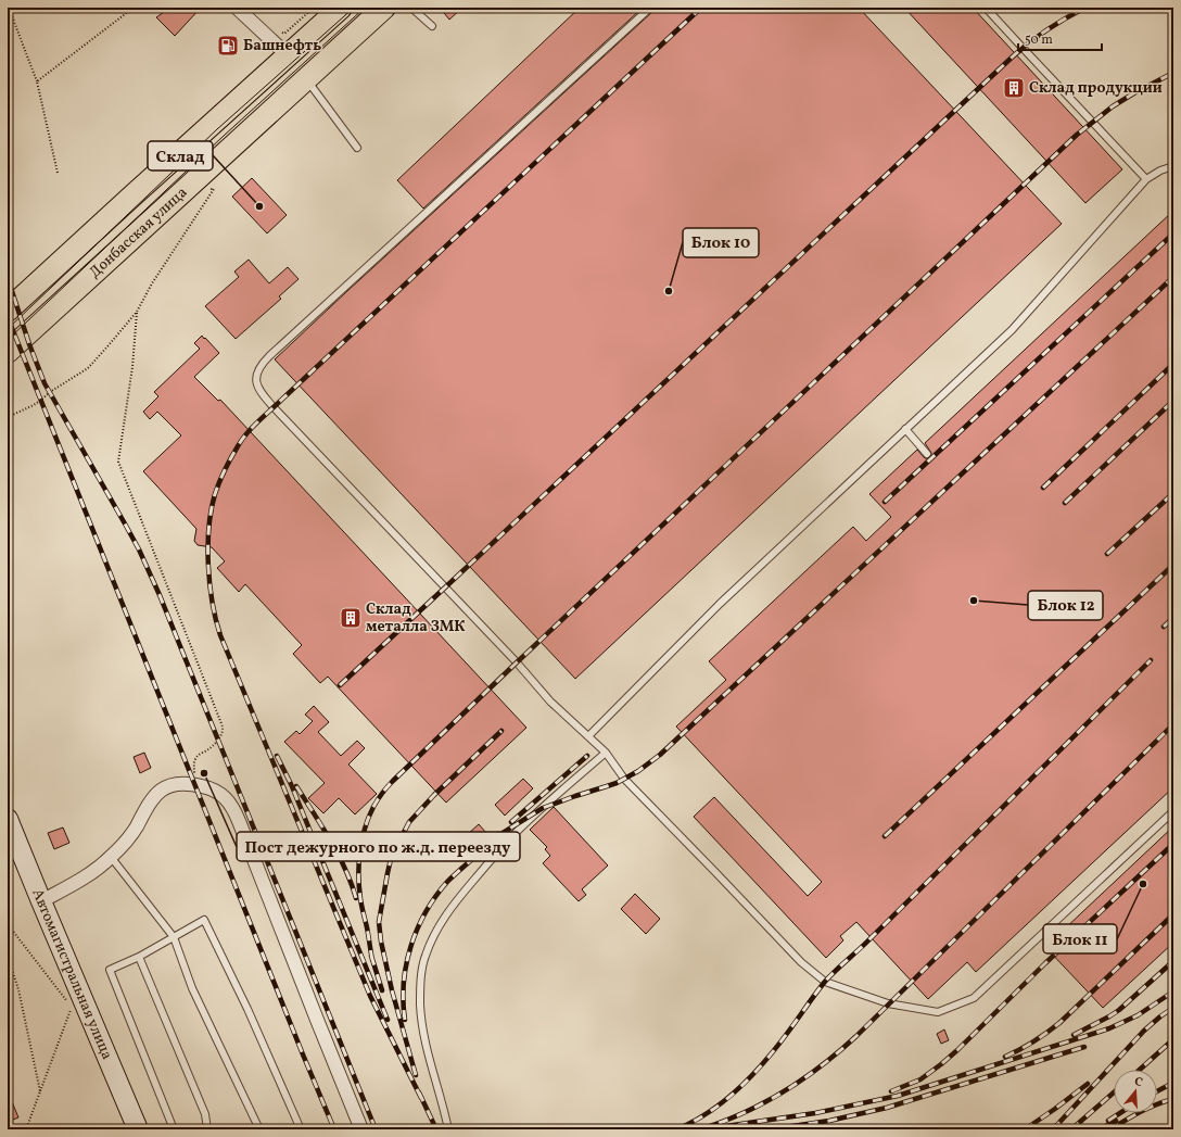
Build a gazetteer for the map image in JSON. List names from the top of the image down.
{
  "streets": {
    "main road": ["Донбасская улица", "Автомагистральная улица"]
  },
  "places": {
    "fuel station": ["Башнефть"],
    "building": ["Склад продукции", "Склад металла ЗМК"],
    "other": [
      "Склад",
      "Блок 10",
      "Блок 12",
      "Пост дежурного по ж.д. переезду",
      "Блок 11"
    ]
  },
  "scale_bar": "50 m",
  "north": "top"
}
